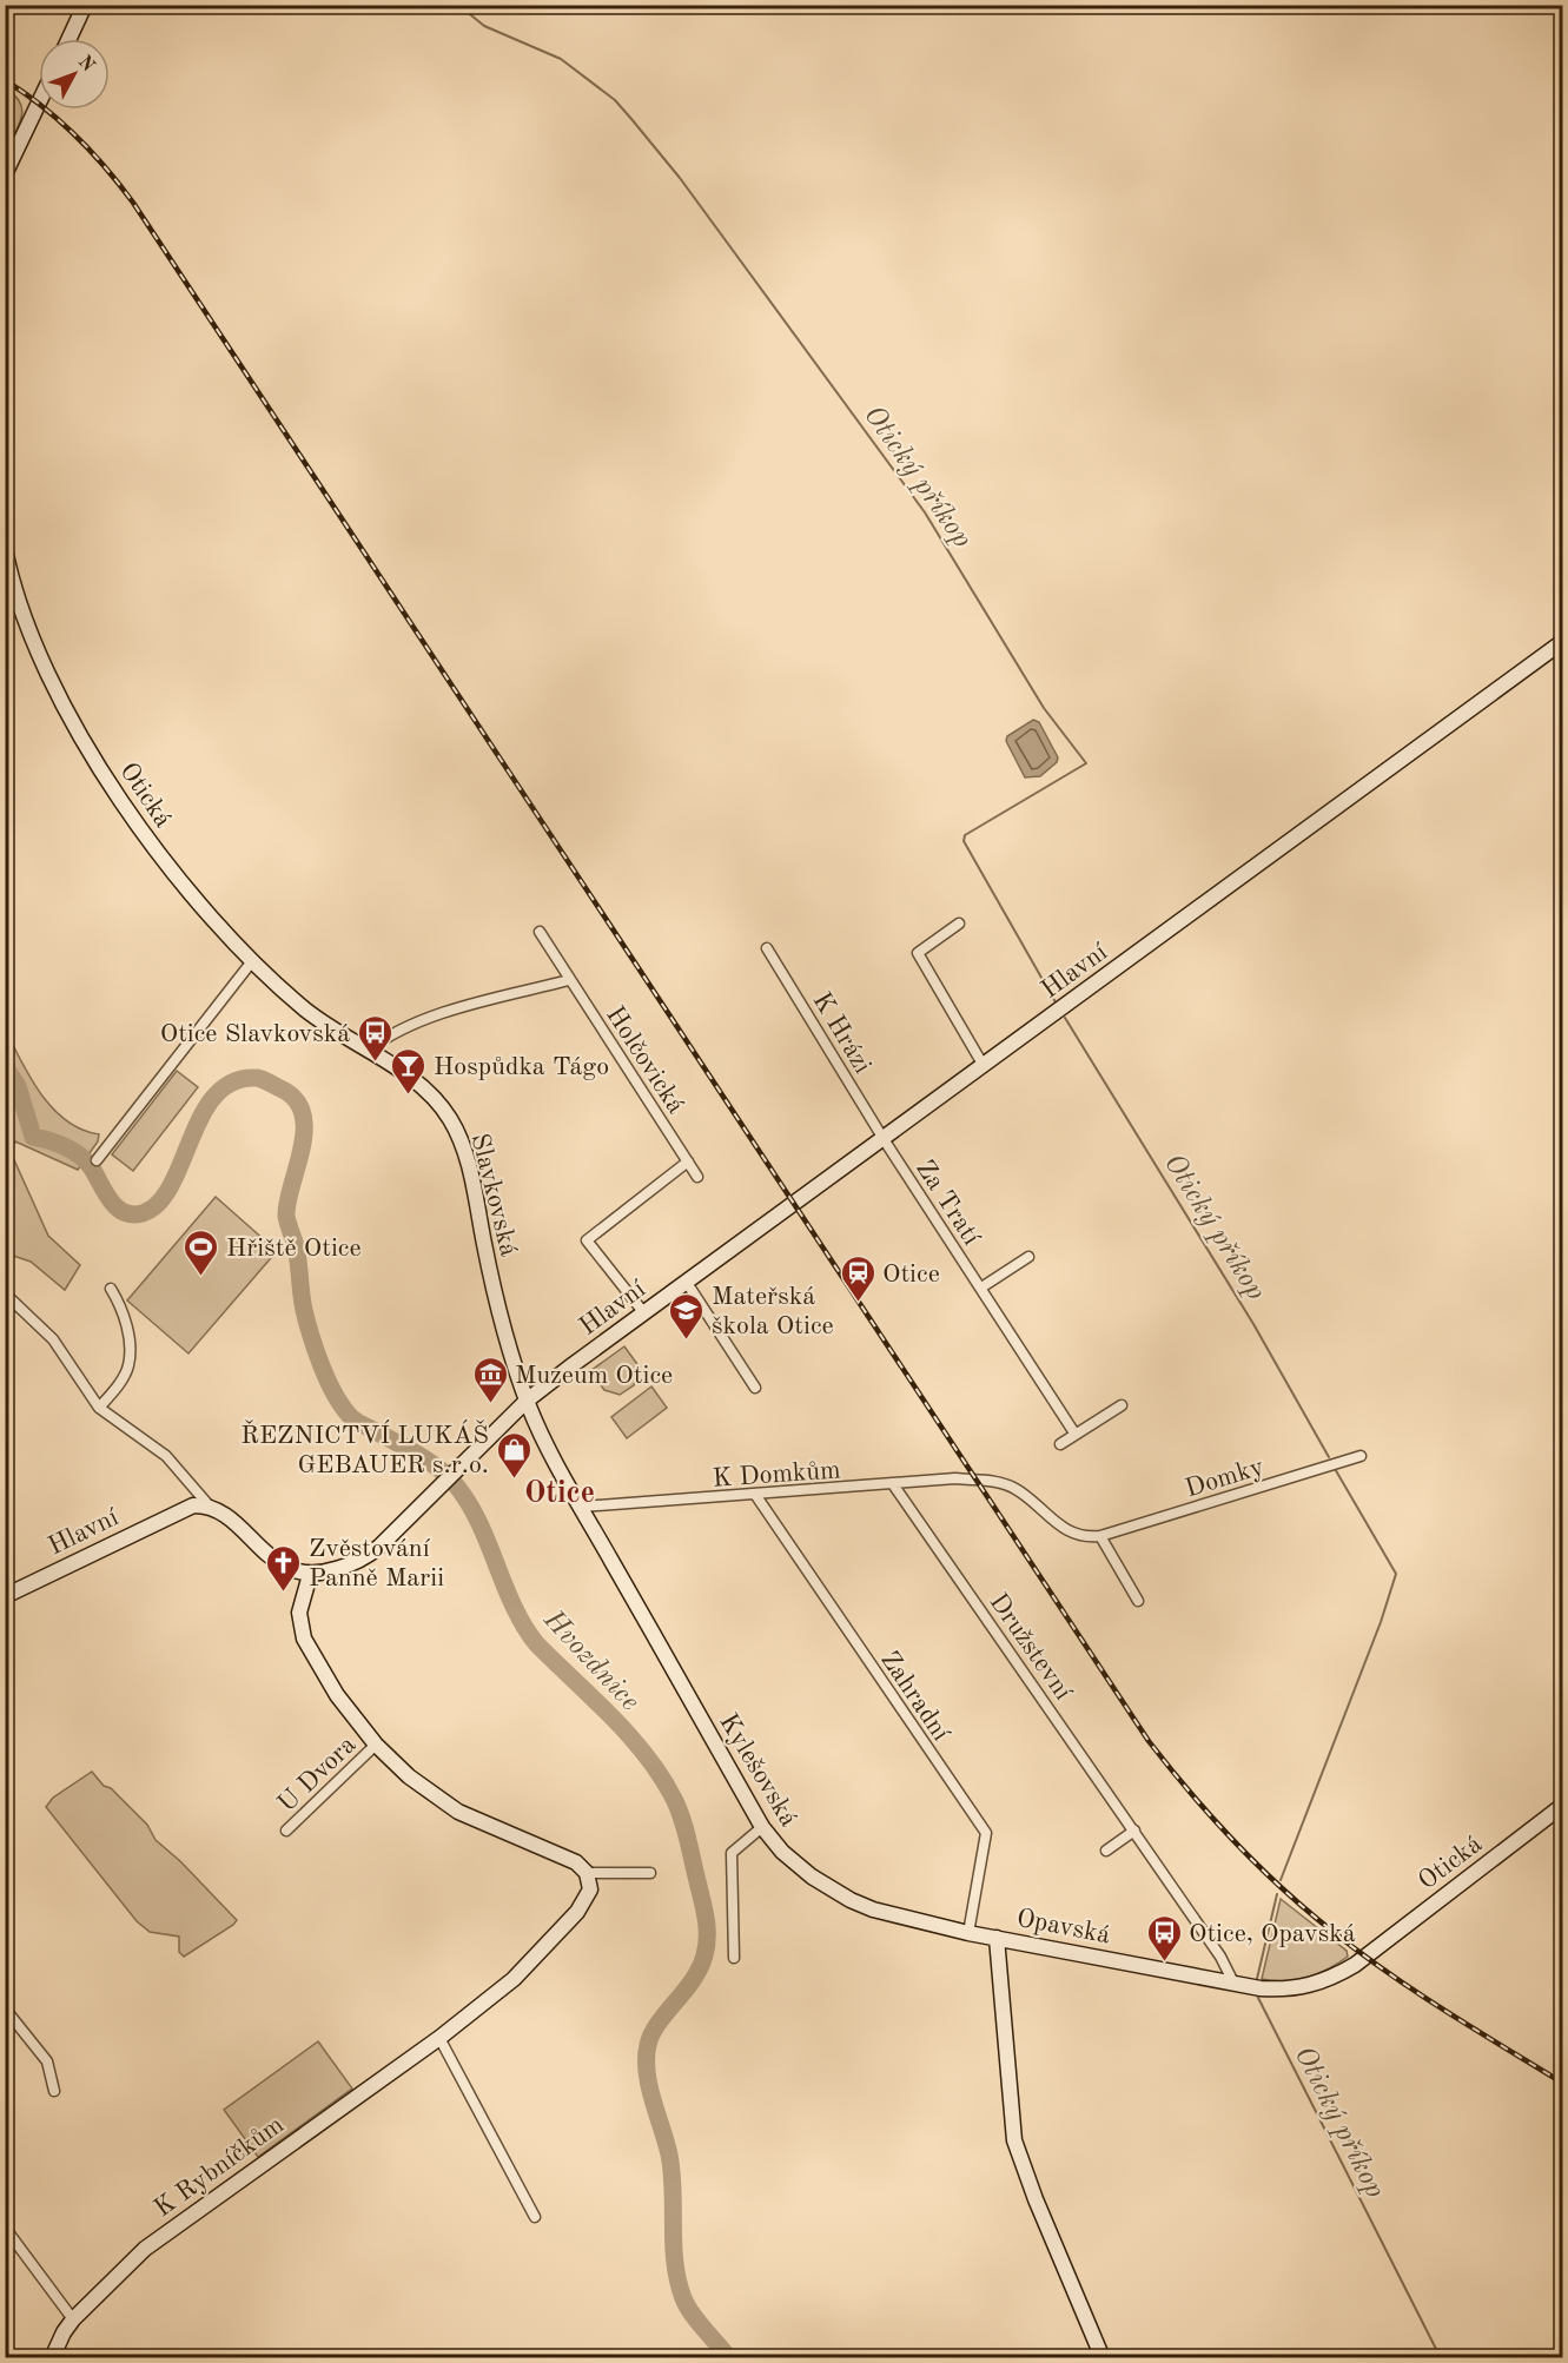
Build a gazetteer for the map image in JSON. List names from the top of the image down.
{
  "streets": {
    "main road": [
      "Otická",
      "Hlavní",
      "Slavkovská",
      "Kylešovská",
      "Opavská",
      "K Rybníčkům"
    ],
    "street": [
      "K Hrázi",
      "Holčovická",
      "Za Tratí",
      "K Domkům",
      "Domky",
      "Družstevní",
      "Zahradní",
      "U Dvora"
    ]
  },
  "crossings": [
    ["Otická", "Slavkovská"],
    ["Otická", "Opavská"],
    ["Hlavní", "K Hrázi"],
    ["Hlavní", "Slavkovská"],
    ["Hlavní", "Za Tratí"],
    ["Hlavní", "Kylešovská"],
    ["K Hrázi", "Za Tratí"],
    ["Slavkovská", "Kylešovská"],
    ["K Domkům", "Domky"],
    ["K Domkům", "Družstevní"],
    ["K Domkům", "Zahradní"],
    ["K Domkům", "Kylešovská"],
    ["Družstevní", "Opavská"],
    ["Zahradní", "Kylešovská"],
    ["Kylešovská", "Opavská"]
  ],
  "districts": ["Otice"],
  "water": ["Otický příkop", "Hvozdnice"],
  "places": {
    "bus stop": ["Otice Slavkovská", "Otice, Opavská"],
    "bar": ["Hospůdka Tágo"],
    "sports": ["Hřiště Otice"],
    "station": ["Otice"],
    "school or university": ["Mateřská škola Otice"],
    "museum": ["Muzeum Otice"],
    "shop": ["ŘEZNICTVÍ LUKÁŠ GEBAUER s.r.o."],
    "church": ["Zvěstování Panně Marii"]
  },
  "north": "top right"
}
